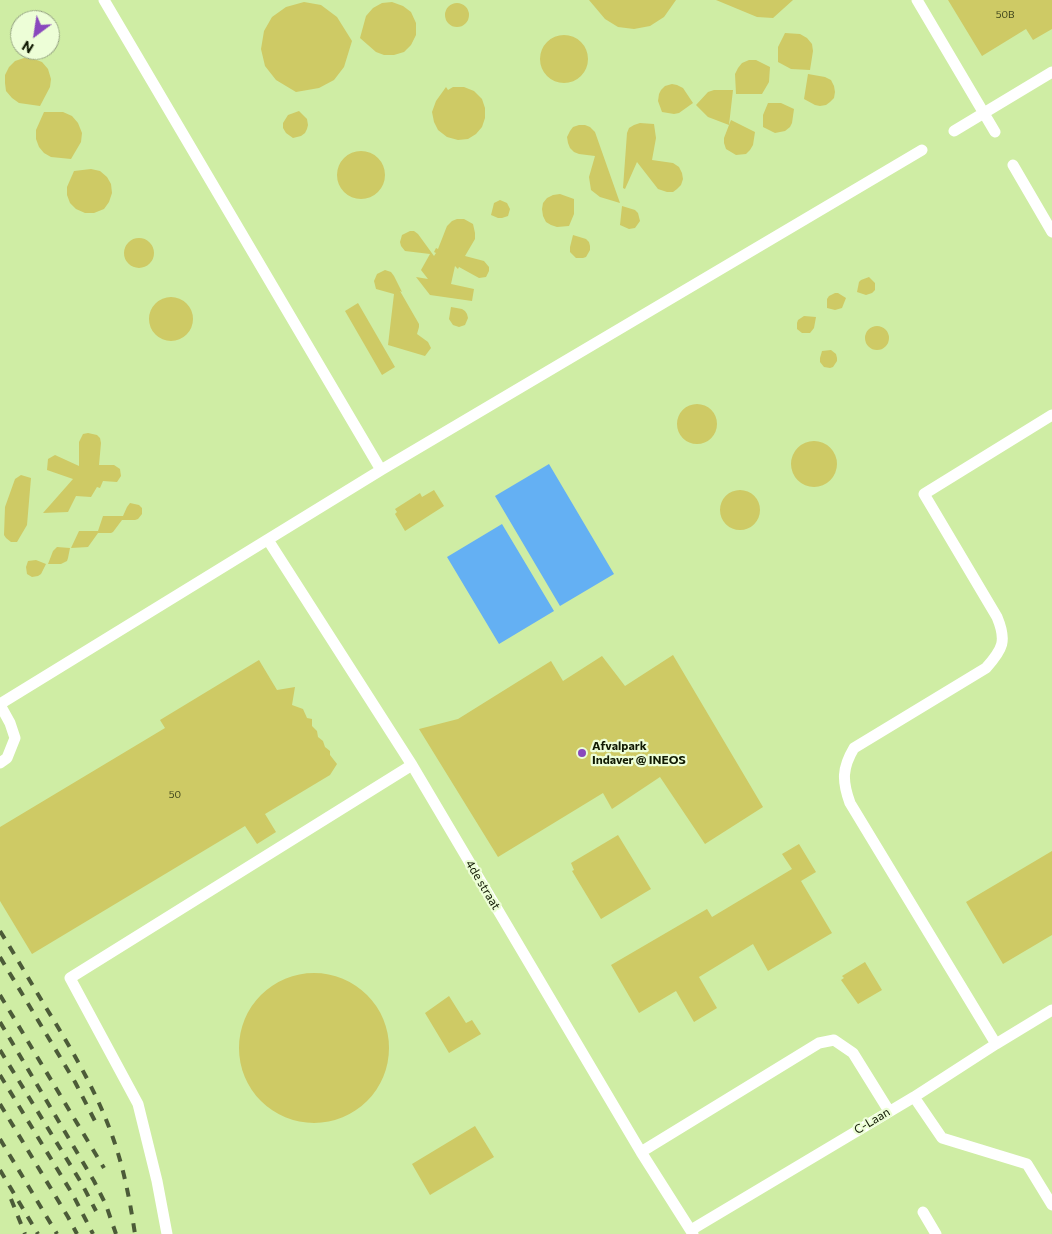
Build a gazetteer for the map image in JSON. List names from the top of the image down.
{
  "streets": {
    "lane": ["4de straat", "C-Laan"]
  },
  "crossings": [
    ["4de straat", "C-Laan"]
  ],
  "places": ["Afvalpark Indaver @ INEOS"],
  "house_numbers": ["50B", "50"],
  "north": "bottom left"
}
